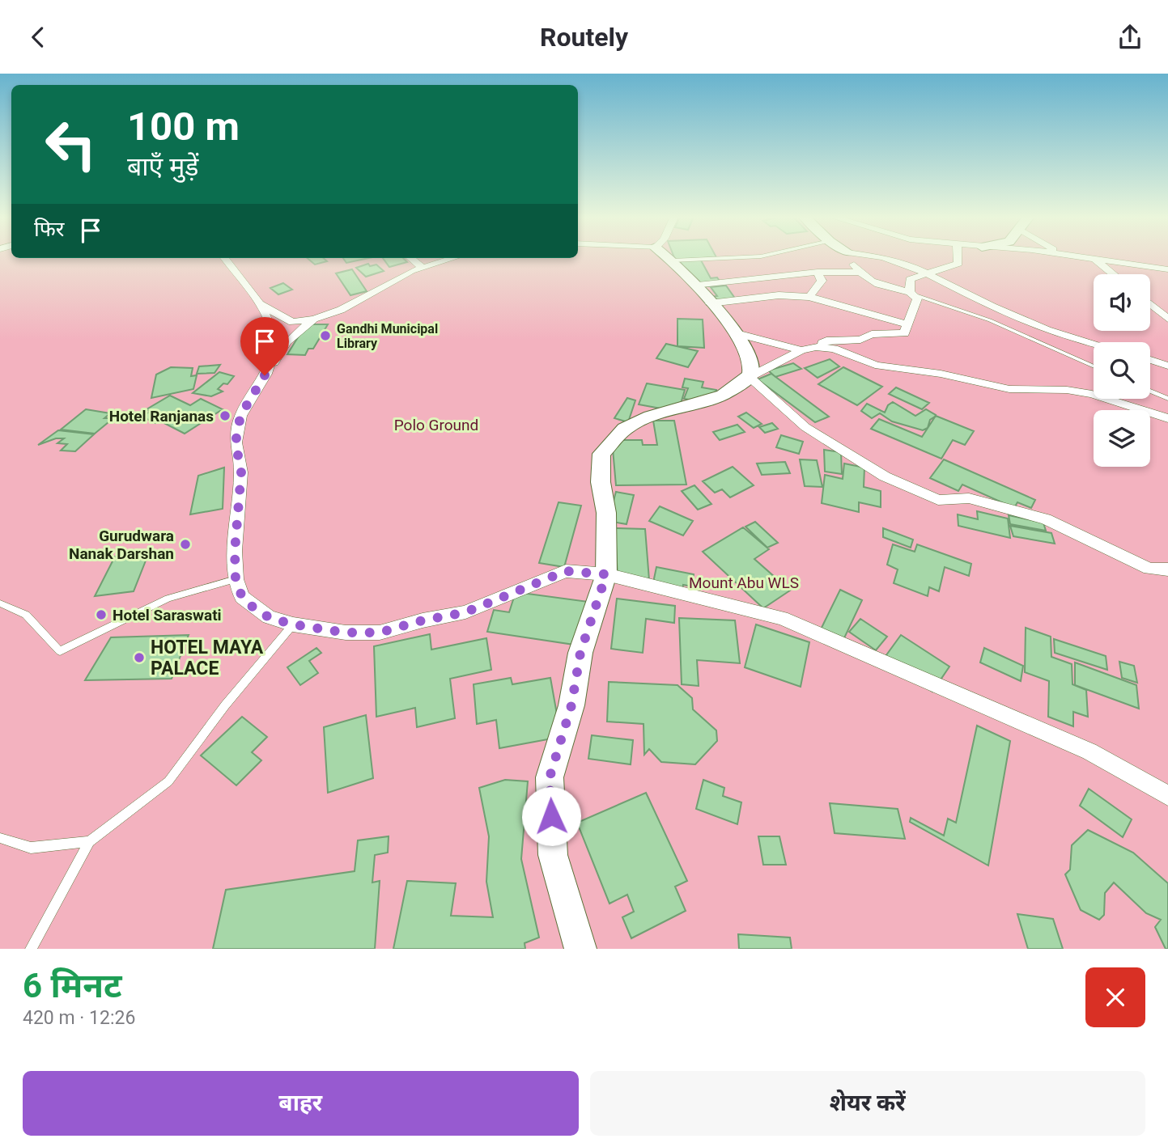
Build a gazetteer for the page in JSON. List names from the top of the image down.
{
  "parks": ["Polo Ground", "Mount Abu WLS"],
  "places": [
    "Gandhi Municipal Library",
    "Hotel Ranjanas",
    "Gurudwara Nanak Darshan",
    "Hotel Saraswati",
    "HOTEL MAYA PALACE"
  ],
  "page": {
    "header": "Routely",
    "turn": ["100 m", "बाएँ मुड़ें"],
    "then": "फिर",
    "heading": ["6 मिनट", "420 m · 12:26"],
    "buttons": ["बाहर", "शेयर करें"]
  }
}
